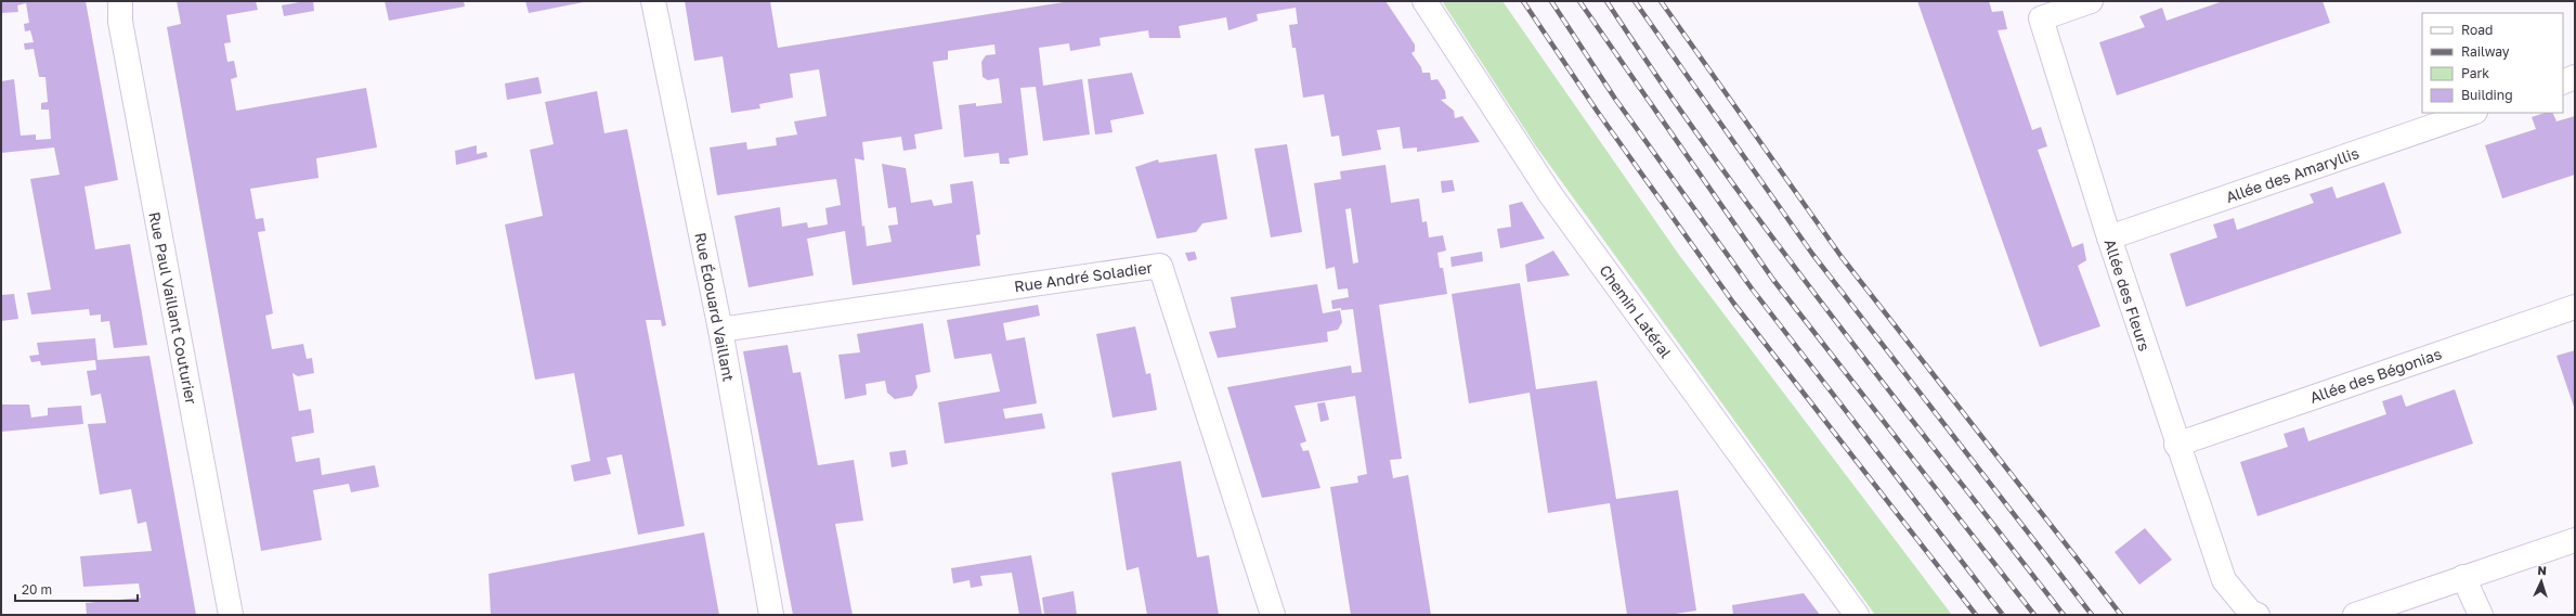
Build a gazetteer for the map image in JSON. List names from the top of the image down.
{
  "streets": {
    "street": [
      "Allée des Amaryllis",
      "Rue André Soladier",
      "Allée des Fleurs",
      "Rue Édouard Vaillant",
      "Rue Paul Vaillant Couturier",
      "Chemin Latéral",
      "Allée des Bégonias"
    ]
  },
  "crossings": [
    ["Allée des Amaryllis", "Allée des Fleurs"],
    ["Rue André Soladier", "Rue Édouard Vaillant"],
    ["Allée des Fleurs", "Allée des Bégonias"]
  ],
  "legend": [
    "Road",
    "Railway",
    "Park",
    "Building"
  ],
  "scale_bar": "20 m",
  "north": "top"
}
